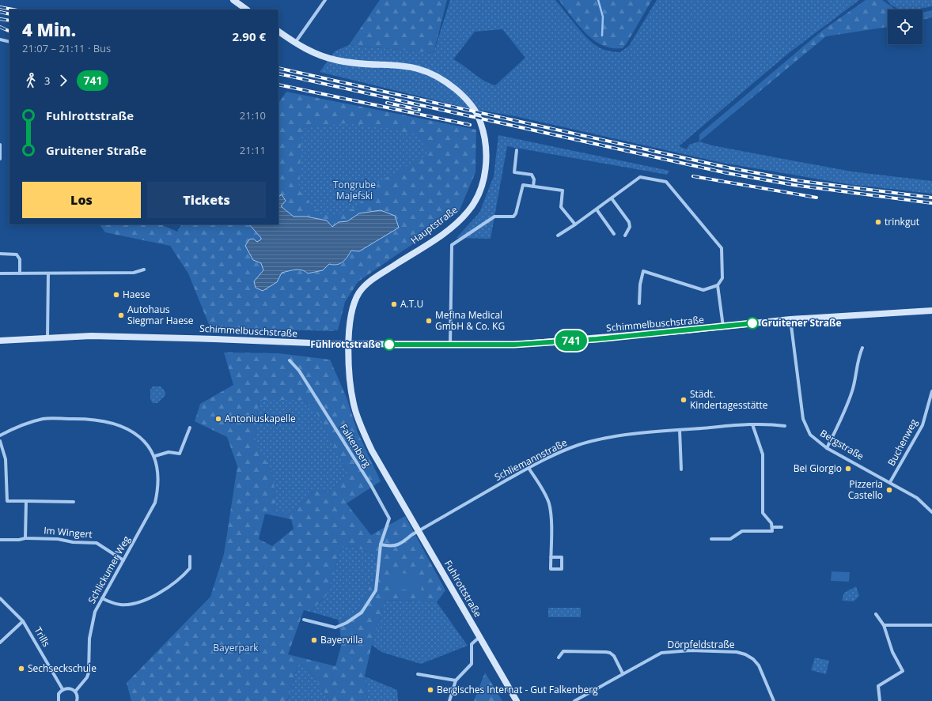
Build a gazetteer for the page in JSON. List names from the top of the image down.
{
  "streets": {
    "street": [
      "Hauptstraße",
      "Schimmelbuschstraße",
      "Buchenweg",
      "Bergstraße",
      "Falkenberg",
      "Schliemannstraße",
      "Im Wingert",
      "Schlickumer Weg",
      "Fuhlrottstraße",
      "Trills",
      "Dörpfeldstraße"
    ]
  },
  "crossings": [
    ["Hauptstraße", "Schimmelbuschstraße"],
    ["Hauptstraße", "Fuhlrottstraße"],
    ["Schimmelbuschstraße", "Bergstraße"],
    ["Schimmelbuschstraße", "Fuhlrottstraße"],
    ["Buchenweg", "Bergstraße"],
    ["Schliemannstraße", "Fuhlrottstraße"],
    ["Im Wingert", "Schlickumer Weg"]
  ],
  "parks": ["Tongrube Majefski", "Bayerpark"],
  "places": [
    "trinkgut",
    "Haese",
    "A.T.U",
    "Autohaus Siegmar Haese",
    "Mefina Medical GmbH & Co. KG",
    "Gruitener Straße",
    "Fuhlrottstraße",
    "Städt. Kindertagesstätte",
    "Antoniuskapelle",
    "Bei Giorgio",
    "Pizzeria Castello",
    "Bayervilla",
    "Sechseckschule",
    "Bergisches Internat - Gut Falkenberg"
  ],
  "lines": ["bus line 741"],
  "page": {
    "on_map": "741",
    "heading": ["4 Min.", "21:07 – 21:11 · Bus", "2.90 €"],
    "legs": ["3", "741"],
    "list": [
      {
        "name": "Fuhlrottstraße",
        "value": "21:10"
      },
      {
        "name": "Gruitener Straße",
        "value": "21:11"
      }
    ],
    "buttons": ["Los", "Tickets"]
  }
}
